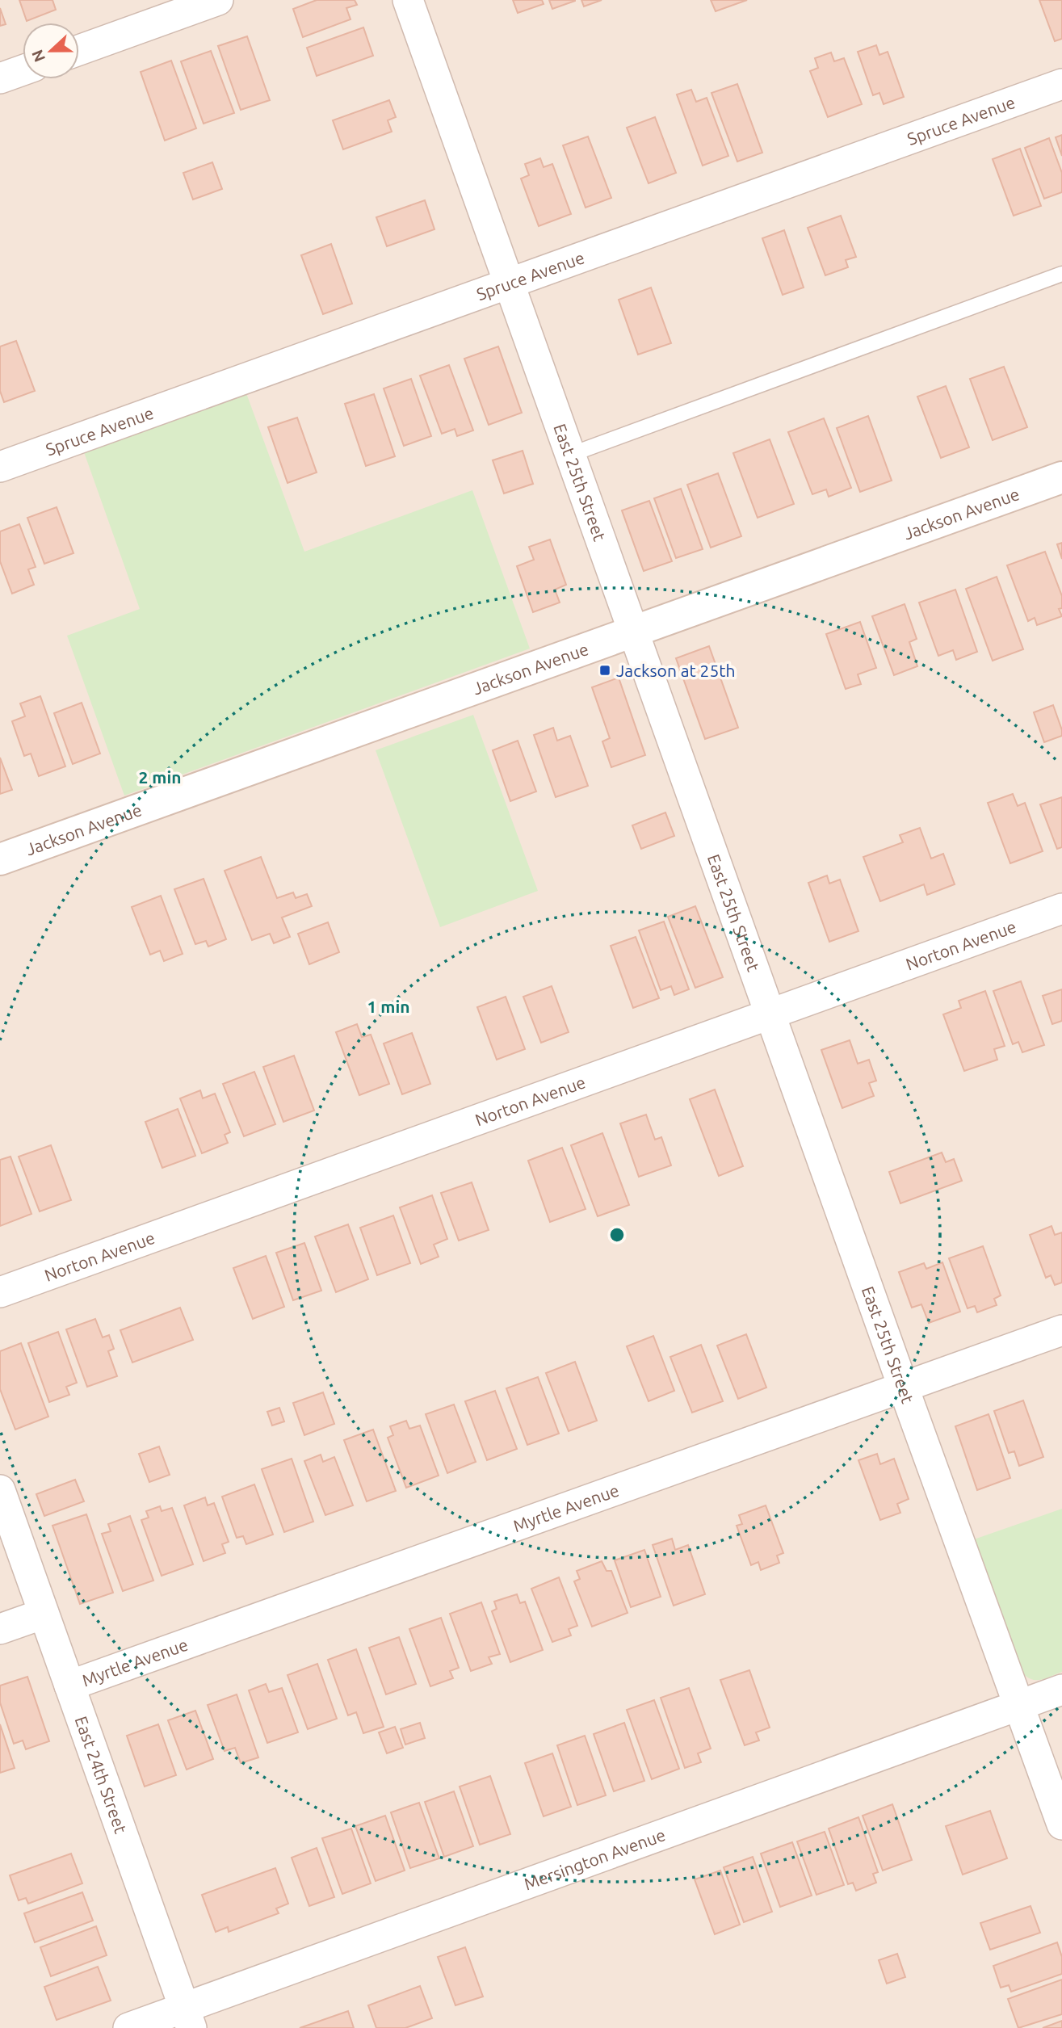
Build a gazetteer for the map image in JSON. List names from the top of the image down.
{
  "streets": {
    "street": [
      "Spruce Avenue",
      "East 25th Street",
      "Jackson Avenue",
      "Norton Avenue",
      "Myrtle Avenue",
      "East 24th Street",
      "Mersington Avenue"
    ]
  },
  "crossings": [
    ["Spruce Avenue", "East 25th Street"],
    ["East 25th Street", "Jackson Avenue"],
    ["East 25th Street", "Norton Avenue"],
    ["East 25th Street", "Myrtle Avenue"],
    ["East 25th Street", "Mersington Avenue"],
    ["Myrtle Avenue", "East 24th Street"],
    ["East 24th Street", "Mersington Avenue"]
  ],
  "places": {
    "transit": ["Jackson at 25th"]
  },
  "north": "left",
  "rings": ["2 min", "1 min"]
}
